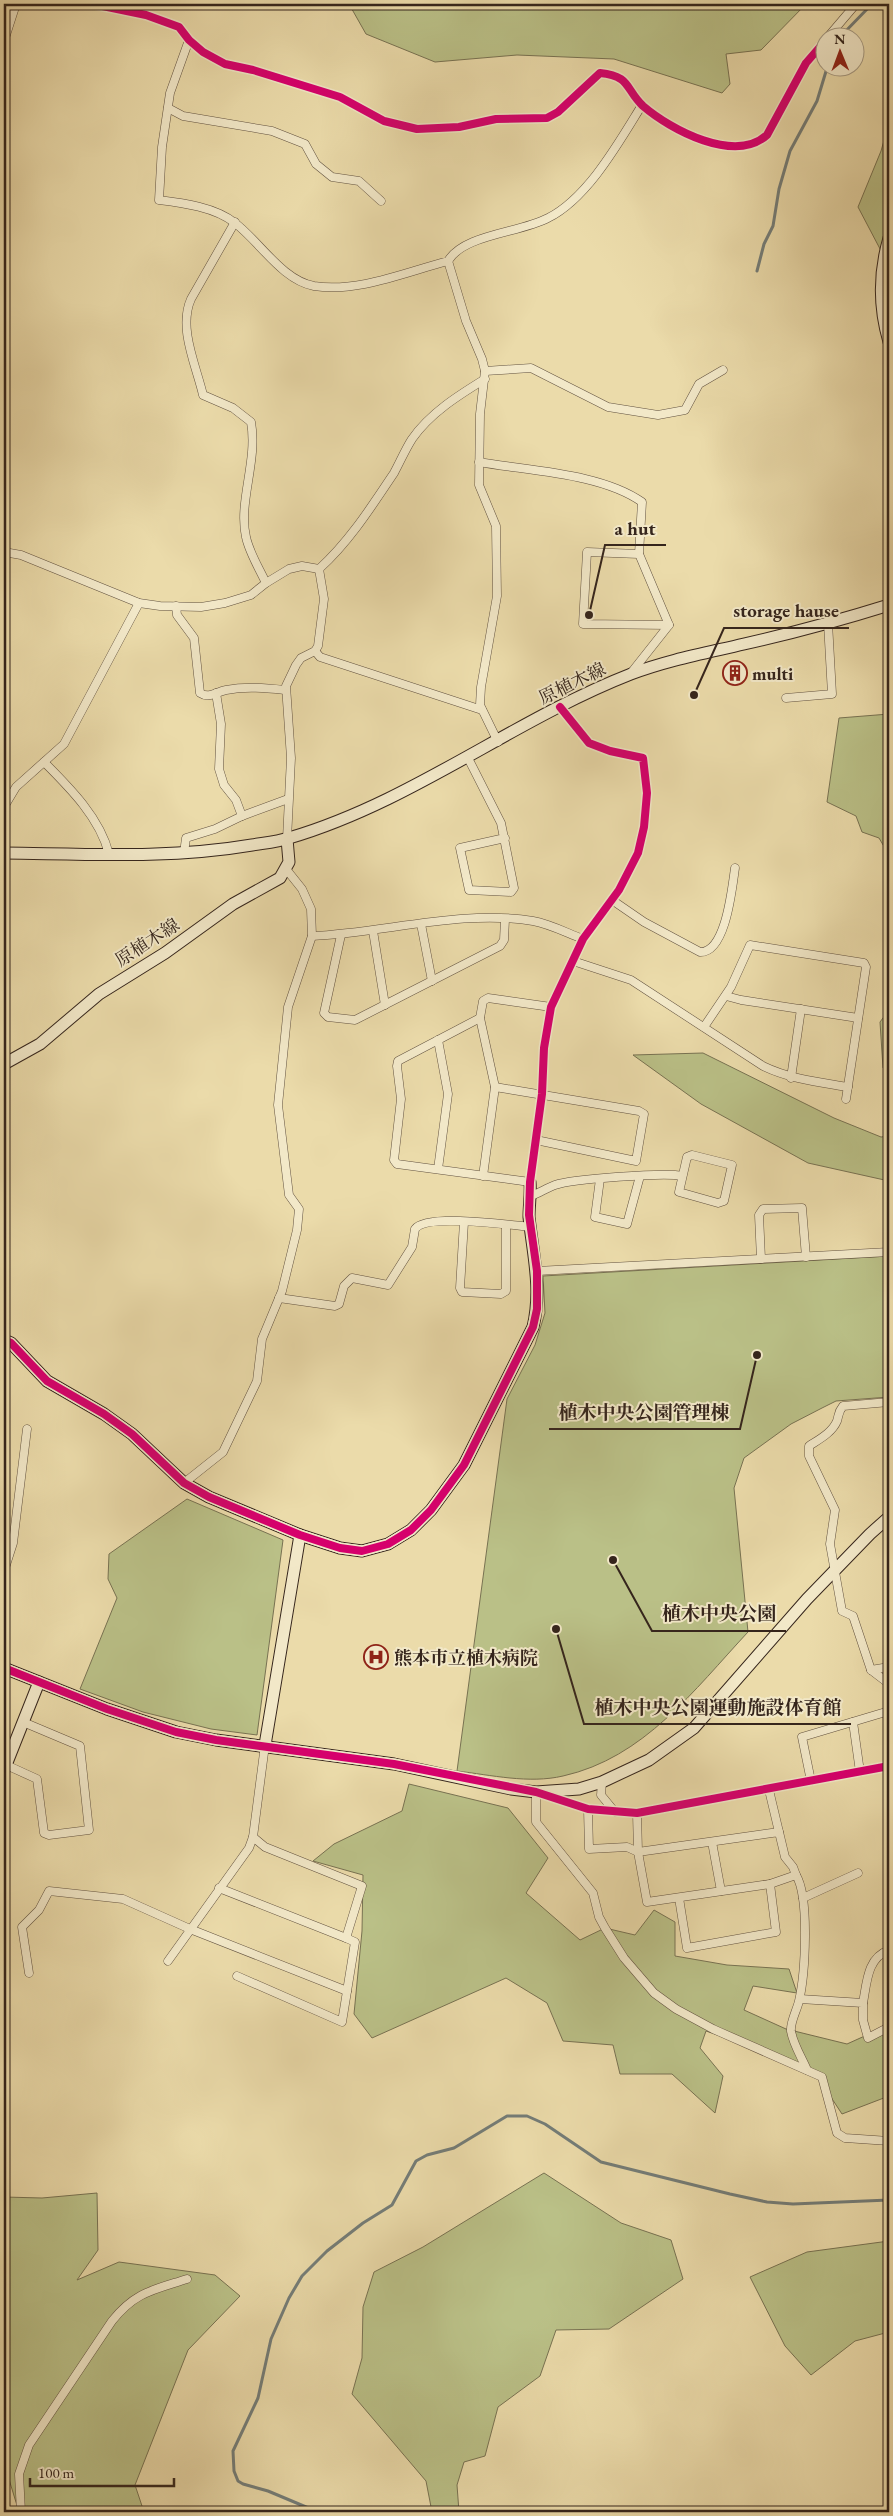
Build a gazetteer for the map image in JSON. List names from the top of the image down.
{
  "streets": {
    "street": ["原植木線"]
  },
  "places": {
    "other": [
      "a hut",
      "storage hause",
      "植木中央公園管理棟",
      "植木中央公園",
      "植木中央公園運動施設体育館"
    ],
    "building": ["multi"],
    "hospital": ["熊本市立植木病院"]
  },
  "scale_bar": "100 m",
  "north": "top"
}
